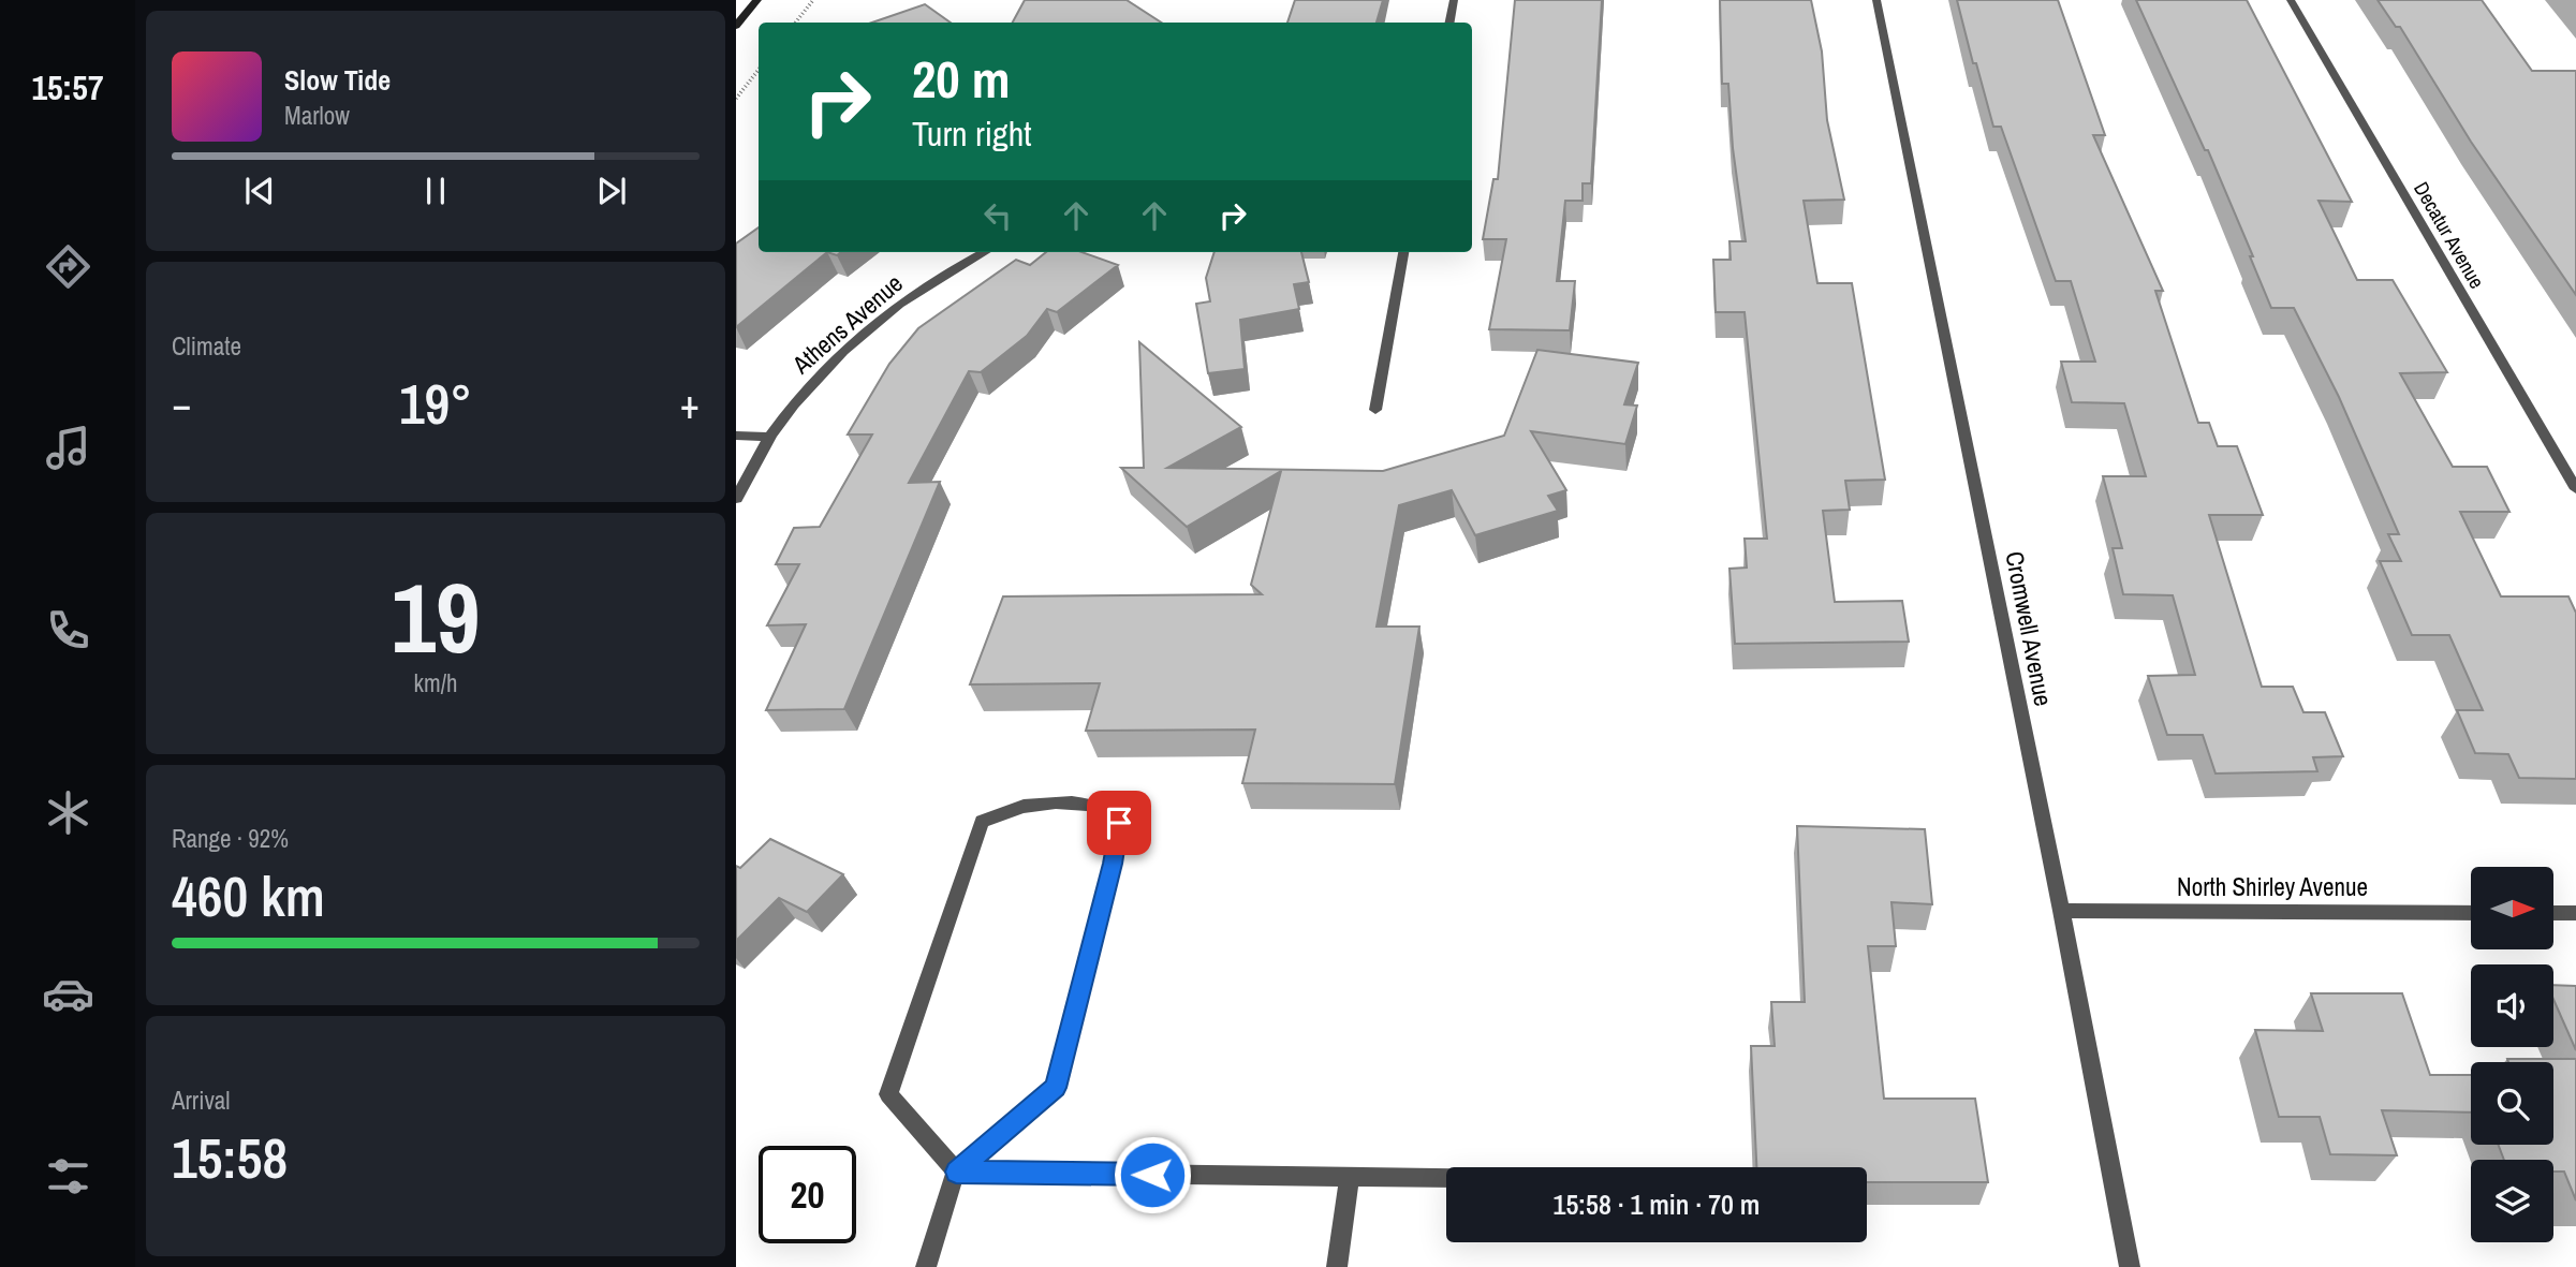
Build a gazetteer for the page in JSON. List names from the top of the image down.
{
  "streets": {
    "street": [
      "Decatur Avenue",
      "Athens Avenue",
      "Cromwell Avenue",
      "North Shirley Avenue"
    ]
  },
  "crossings": [
    ["Cromwell Avenue", "North Shirley Avenue"]
  ],
  "north": "right",
  "page": {
    "tabs": "15:57",
    "turn": ["20 m", "Turn right"],
    "song": ["Slow Tide", "Marlow"],
    "tile": [
      "Climate",
      ["19", "km/h"],
      ["Range · 92%", "460 km"],
      ["Arrival", "15:58"]
    ],
    "heat": ["−", "19°", "+"],
    "limit": "20",
    "trip": "15:58 · 1 min · 70 m"
  }
}
